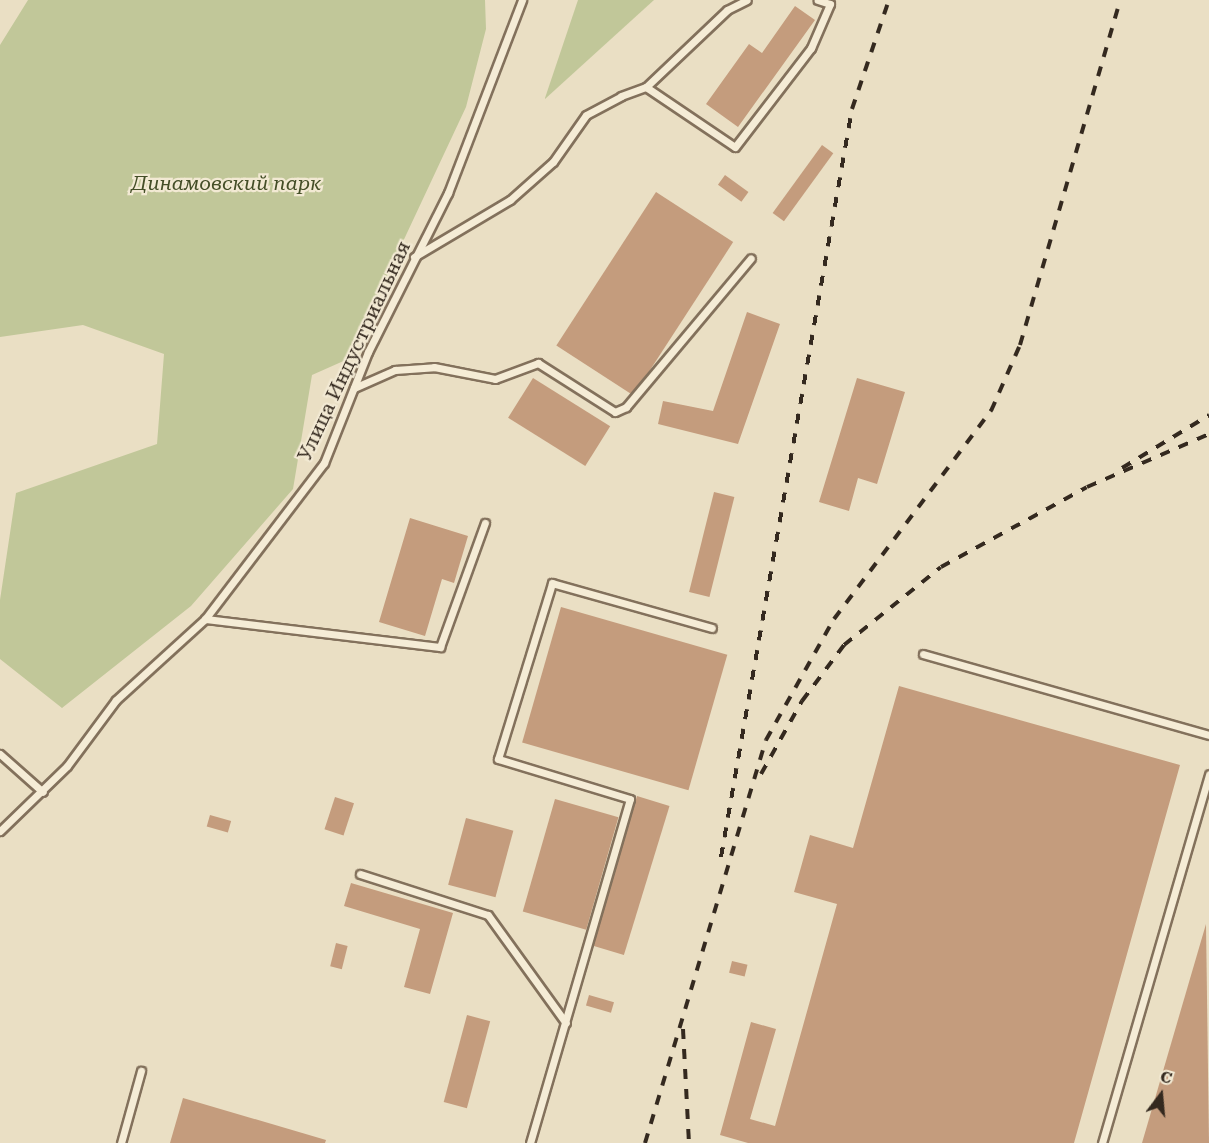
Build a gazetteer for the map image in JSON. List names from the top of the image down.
{
  "streets": {
    "lane": ["Улица Индустриальная"]
  },
  "parks": ["Динамовский парк"],
  "north": "top"
}
